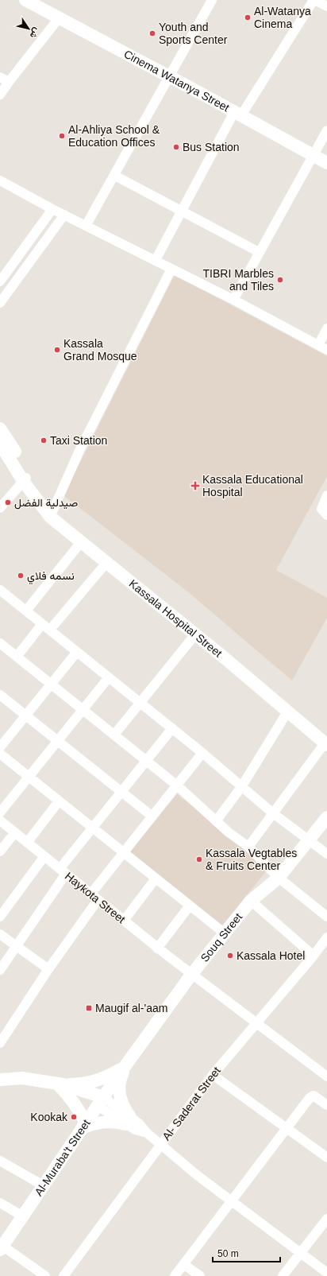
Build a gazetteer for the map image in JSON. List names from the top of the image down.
{
  "streets": {
    "main road": [
      "Cinema Watanya Street",
      "Kassala Hospital Street",
      "Souq Street",
      "Al-Muraba't Street"
    ],
    "street": ["Haykota Street", "Al- Saderat Street"]
  },
  "crossings": [
    ["Haykota Street", "Souq Street"],
    ["Haykota Street", "Al- Saderat Street"],
    ["Souq Street", "Al-Muraba't Street"]
  ],
  "places": {
    "other": [
      "Al-Watanya Cinema",
      "Youth and Sports Center",
      "Al-Ahliya School & Education Offices",
      "Bus Station",
      "TIBRI Marbles and Tiles",
      "Kassala Grand Mosque",
      "Taxi Station",
      "صيدلية الفضل",
      "نسمه فلاي",
      "Kassala Vegtables & Fruits Center",
      "Kassala Hotel",
      "Kookak"
    ],
    "health": ["Kassala Educational Hospital"],
    "transit": ["Maugif al-'aam"]
  },
  "scale_bar": "50 m",
  "north": "bottom right"
}
